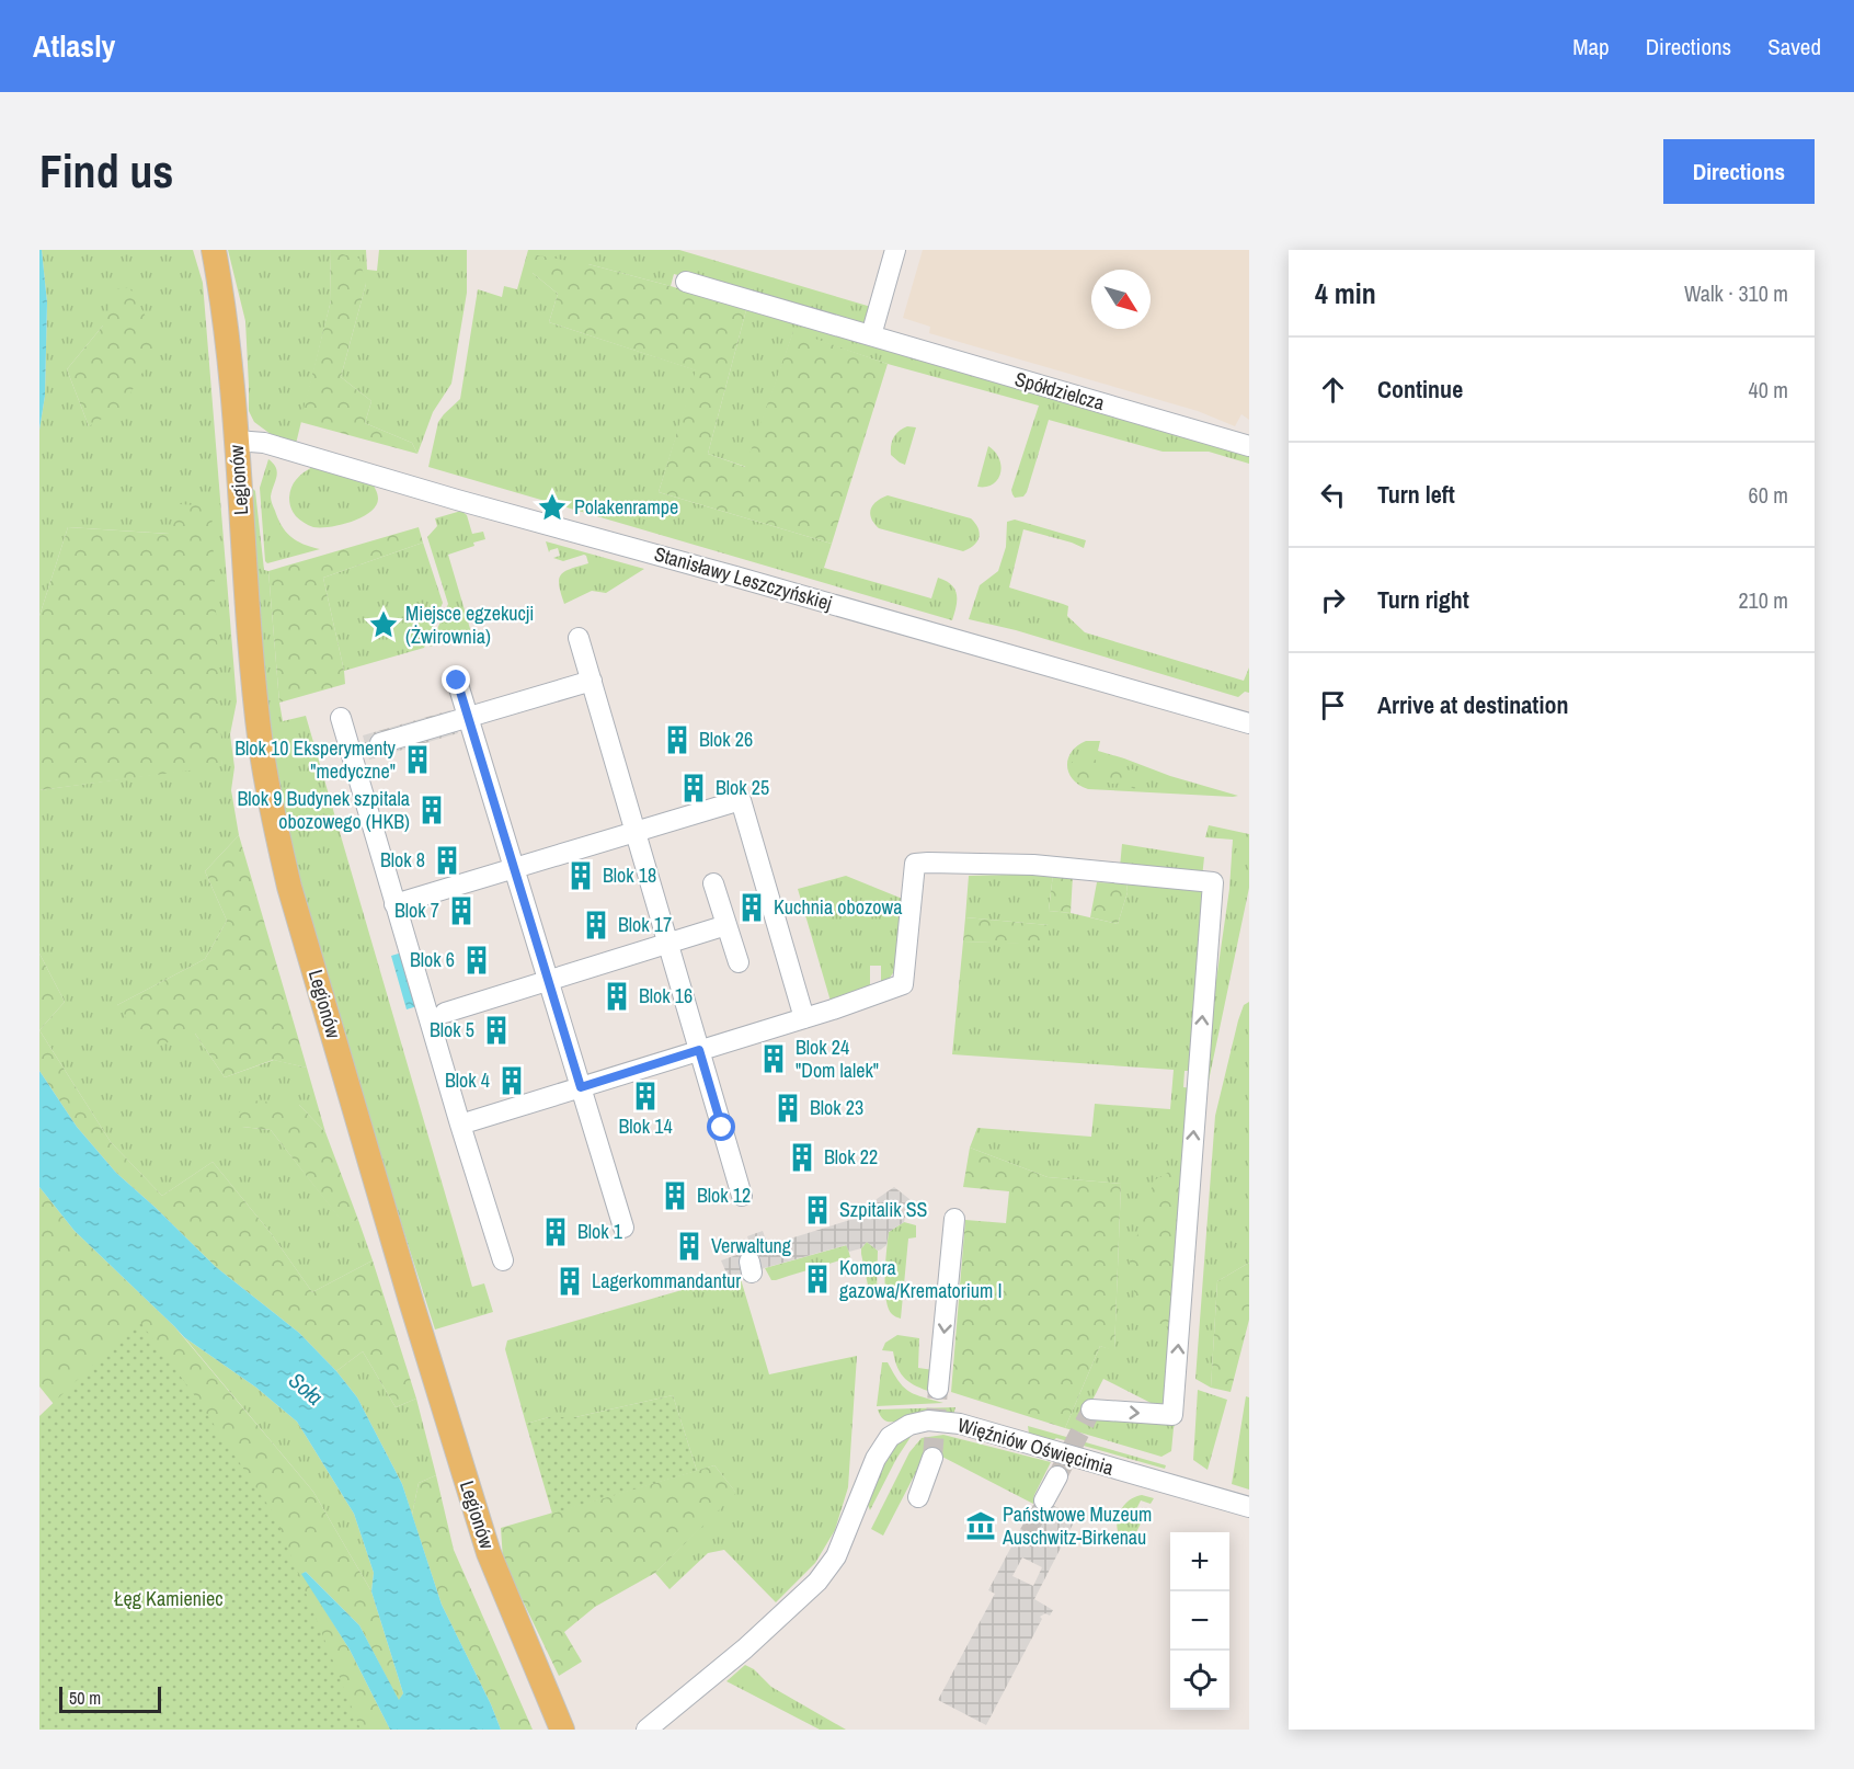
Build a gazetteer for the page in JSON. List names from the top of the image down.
{
  "streets": {
    "main road": ["Legionów"],
    "street": ["Spółdzielcza", "Stanisławy Leszczyńskiej", "Więźniów Oświęcimia"]
  },
  "crossings": [
    ["Legionów", "Stanisławy Leszczyńskiej"]
  ],
  "water": ["Soła"],
  "parks": ["Łęg Kamieniec"],
  "places": {
    "place": ["Polakenrampe", "Miejsce egzekucji (Żwirownia)"],
    "building": [
      "Blok 26",
      "Blok 10 Eksperymenty \"medyczne\"",
      "Blok 25",
      "Blok 9 Budynek szpitala obozowego (HKB)",
      "Blok 8",
      "Blok 18",
      "Kuchnia obozowa",
      "Blok 7",
      "Blok 17",
      "Blok 6",
      "Blok 16",
      "Blok 5",
      "Blok 24 \"Dom lalek\"",
      "Blok 4",
      "Blok 14",
      "Blok 23",
      "Blok 22",
      "Blok 12",
      "Szpitalik SS",
      "Blok 1",
      "Verwaltung",
      "Komora gazowa/Krematorium I",
      "Lagerkommandantur"
    ],
    "museum": ["Państwowe Muzeum Auschwitz-Birkenau"]
  },
  "scale_bar": "50 m",
  "north": "bottom right",
  "page": {
    "header": "Atlasly",
    "nav": ["Map", "Directions", "Saved"],
    "buttons": "Directions",
    "title": "Find us",
    "heading": ["4 min", "Walk · 310 m"],
    "list": [
      ["Continue", "40 m"],
      ["Turn left", "60 m"],
      ["Turn right", "210 m"],
      "Arrive at destination"
    ],
    "map_buttons": ["+", "−"],
    "scale": "50 m"
  }
}
